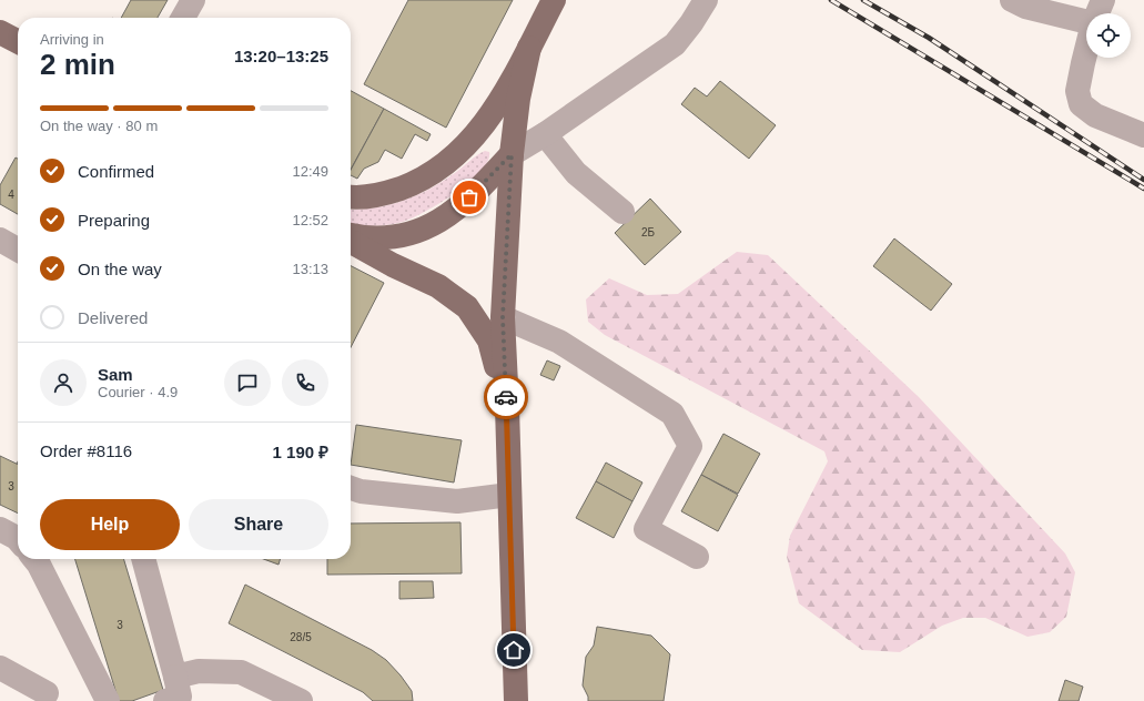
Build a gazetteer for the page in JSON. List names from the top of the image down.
{
  "house_numbers": [
    "4",
    "2Б",
    "3",
    "3",
    "28/5"
  ],
  "page": {
    "heading": ["2 min", "Arriving in", "13:20–13:25"],
    "panel": [
      "Sam",
      "Courier · 4.9",
      "Order #8116",
      "1 190 ₽"
    ],
    "bar": "On the way · 80 m",
    "list": [
      ["Confirmed", "12:49"],
      ["Preparing", "12:52"],
      ["On the way", "13:13"],
      "Delivered"
    ],
    "buttons": ["Help", "Share"]
  }
}
